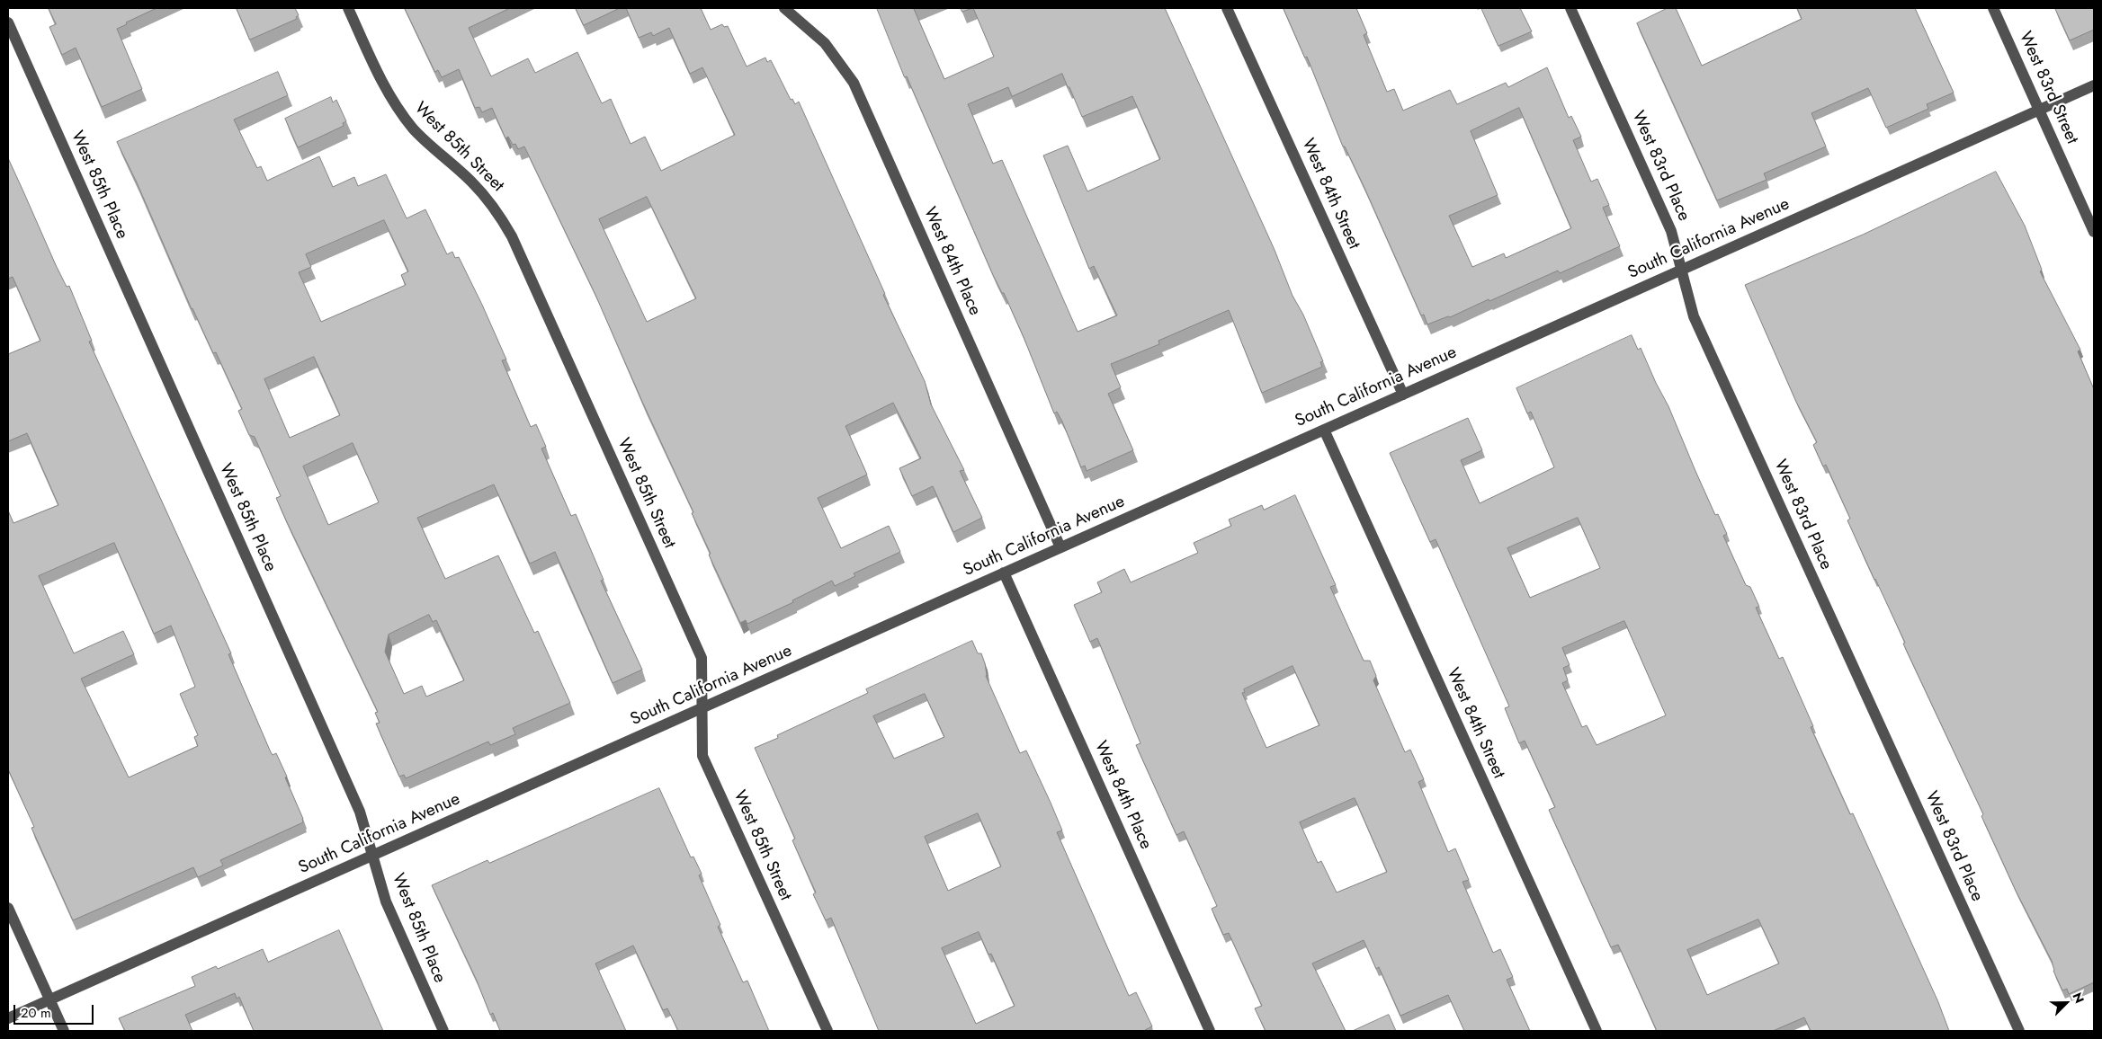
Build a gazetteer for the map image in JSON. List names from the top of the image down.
{
  "streets": {
    "street": [
      "West 83rd Street",
      "West 85th Street",
      "West 83rd Place",
      "West 85th Place",
      "West 84th Street",
      "South California Avenue",
      "West 84th Place"
    ]
  },
  "crossings": [
    ["West 83rd Street", "South California Avenue"],
    ["West 85th Street", "South California Avenue"],
    ["West 83rd Place", "South California Avenue"],
    ["West 85th Place", "South California Avenue"],
    ["West 84th Street", "South California Avenue"],
    ["South California Avenue", "West 84th Place"]
  ],
  "scale_bar": "20 m",
  "north": "top right"
}
